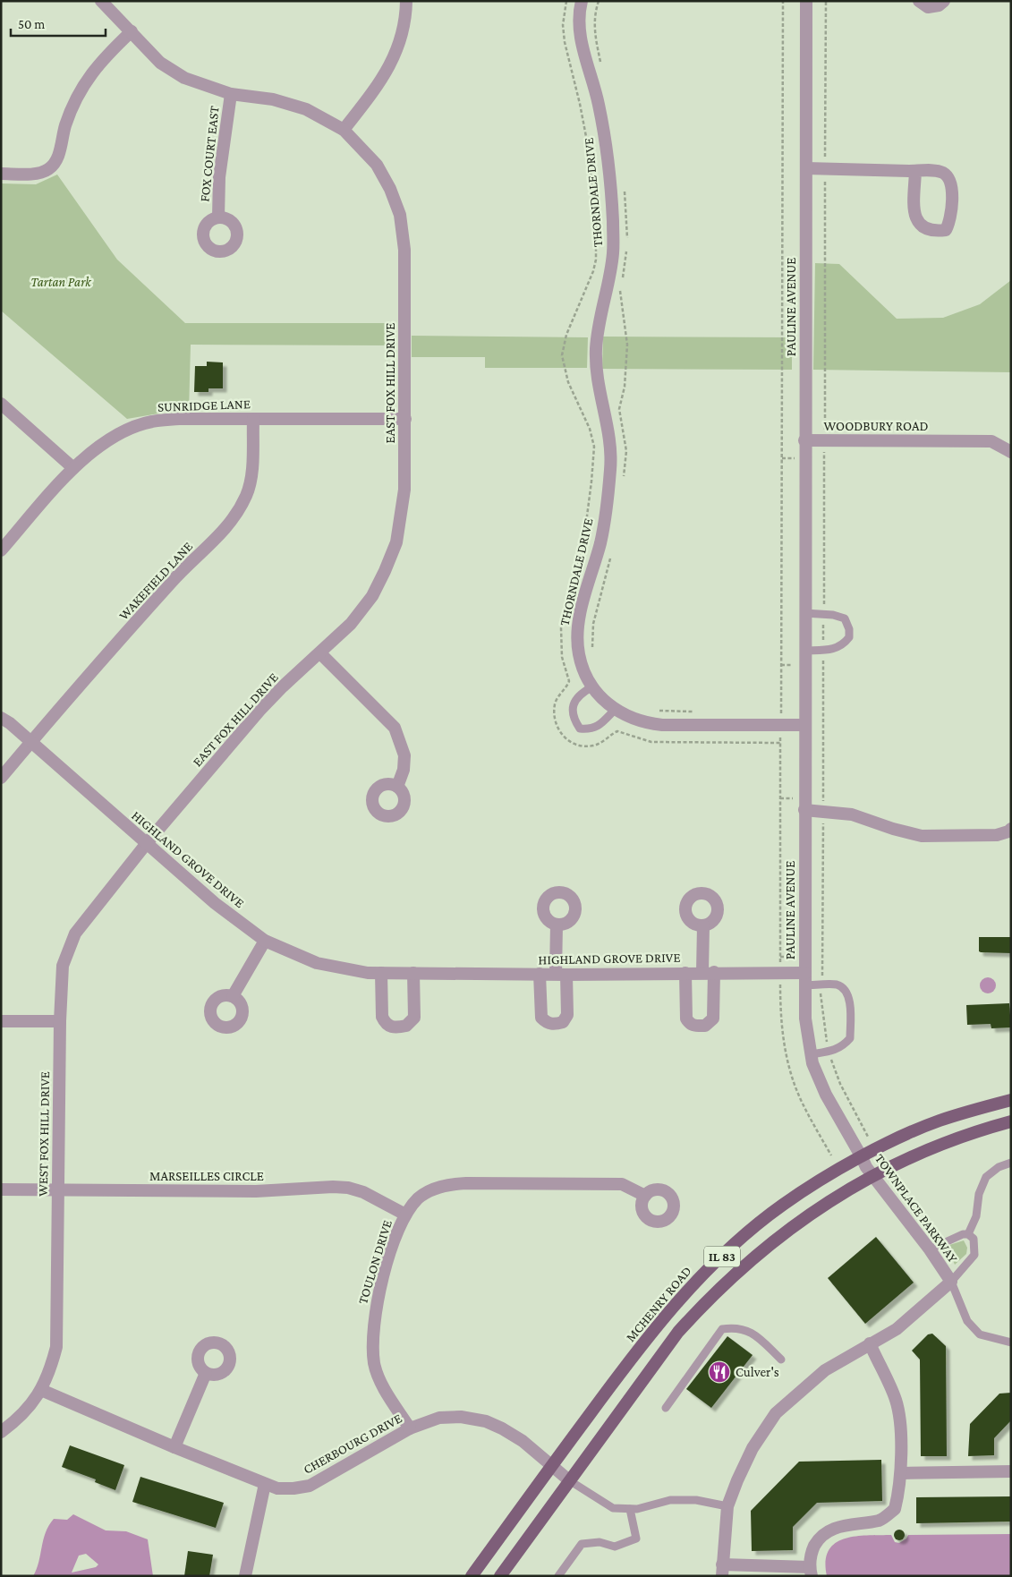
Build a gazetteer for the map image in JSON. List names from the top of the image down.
{
  "streets": {
    "main road": ["IL 83", "MCHENRY ROAD"],
    "street": [
      "FOX COURT EAST",
      "THORNDALE DRIVE",
      "PAULINE AVENUE",
      "EAST FOX HILL DRIVE",
      "SUNRIDGE LANE",
      "WOODBURY ROAD",
      "WAKEFIELD LANE",
      "HIGHLAND GROVE DRIVE",
      "WEST FOX HILL DRIVE",
      "MARSEILLES CIRCLE",
      "TOWNPLACE PARKWAY",
      "TOULON DRIVE",
      "CHERBOURG DRIVE"
    ]
  },
  "crossings": [
    ["FOX COURT EAST", "EAST FOX HILL DRIVE"],
    ["THORNDALE DRIVE", "PAULINE AVENUE"],
    ["PAULINE AVENUE", "WOODBURY ROAD"],
    ["PAULINE AVENUE", "HIGHLAND GROVE DRIVE"],
    ["PAULINE AVENUE", "TOWNPLACE PARKWAY"],
    ["PAULINE AVENUE", "MCHENRY ROAD"],
    ["EAST FOX HILL DRIVE", "SUNRIDGE LANE"],
    ["EAST FOX HILL DRIVE", "HIGHLAND GROVE DRIVE"],
    ["EAST FOX HILL DRIVE", "WEST FOX HILL DRIVE"],
    ["SUNRIDGE LANE", "WAKEFIELD LANE"],
    ["WAKEFIELD LANE", "HIGHLAND GROVE DRIVE"],
    ["HIGHLAND GROVE DRIVE", "WEST FOX HILL DRIVE"],
    ["WEST FOX HILL DRIVE", "MARSEILLES CIRCLE"],
    ["WEST FOX HILL DRIVE", "CHERBOURG DRIVE"],
    ["MARSEILLES CIRCLE", "TOULON DRIVE"],
    ["TOWNPLACE PARKWAY", "IL 83"],
    ["TOWNPLACE PARKWAY", "MCHENRY ROAD"],
    ["IL 83", "CHERBOURG DRIVE"],
    ["TOULON DRIVE", "CHERBOURG DRIVE"],
    ["MCHENRY ROAD", "CHERBOURG DRIVE"]
  ],
  "parks": ["Tartan Park"],
  "places": {
    "restaurant": ["Culver's"]
  },
  "scale_bar": "50 m"
}
